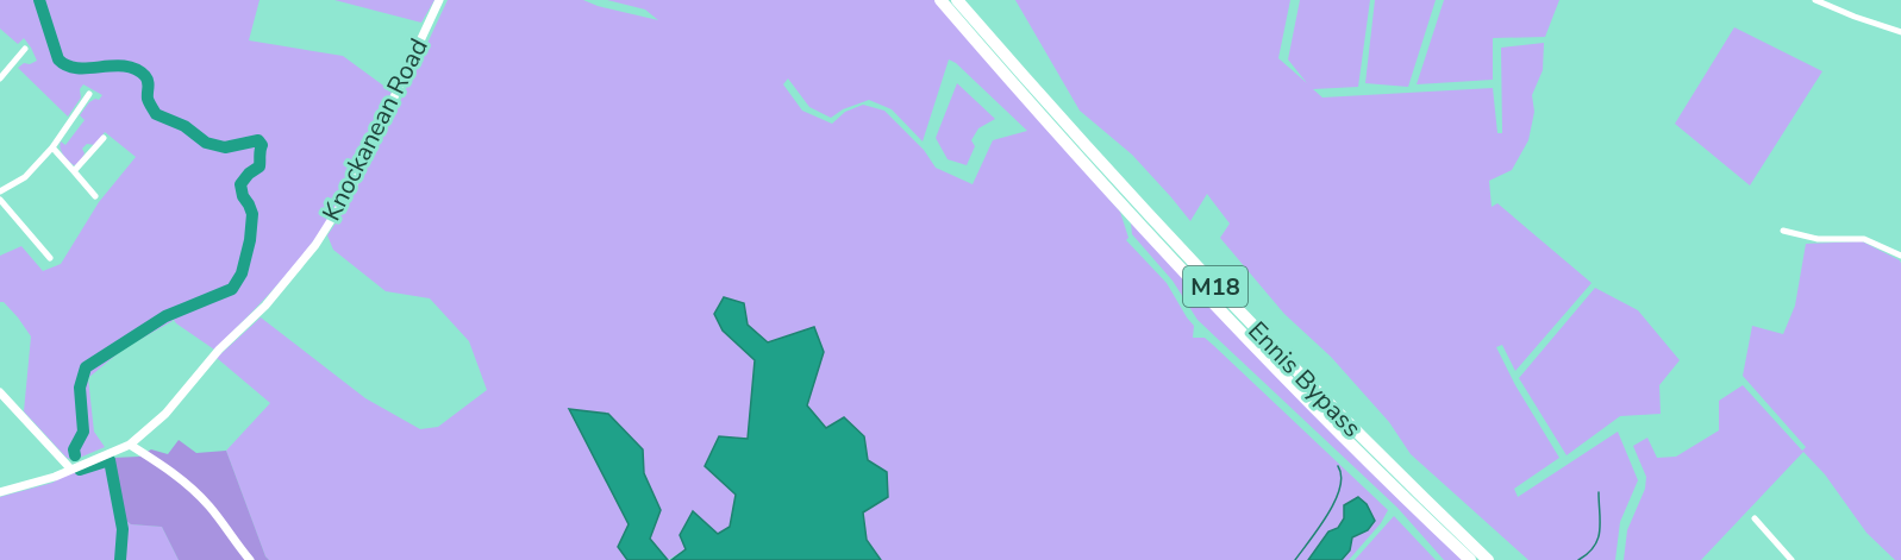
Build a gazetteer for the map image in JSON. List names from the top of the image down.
{
  "streets": {
    "highway": ["M18", "Ennis Bypass"],
    "street": ["Knockanean Road"]
  }
}
